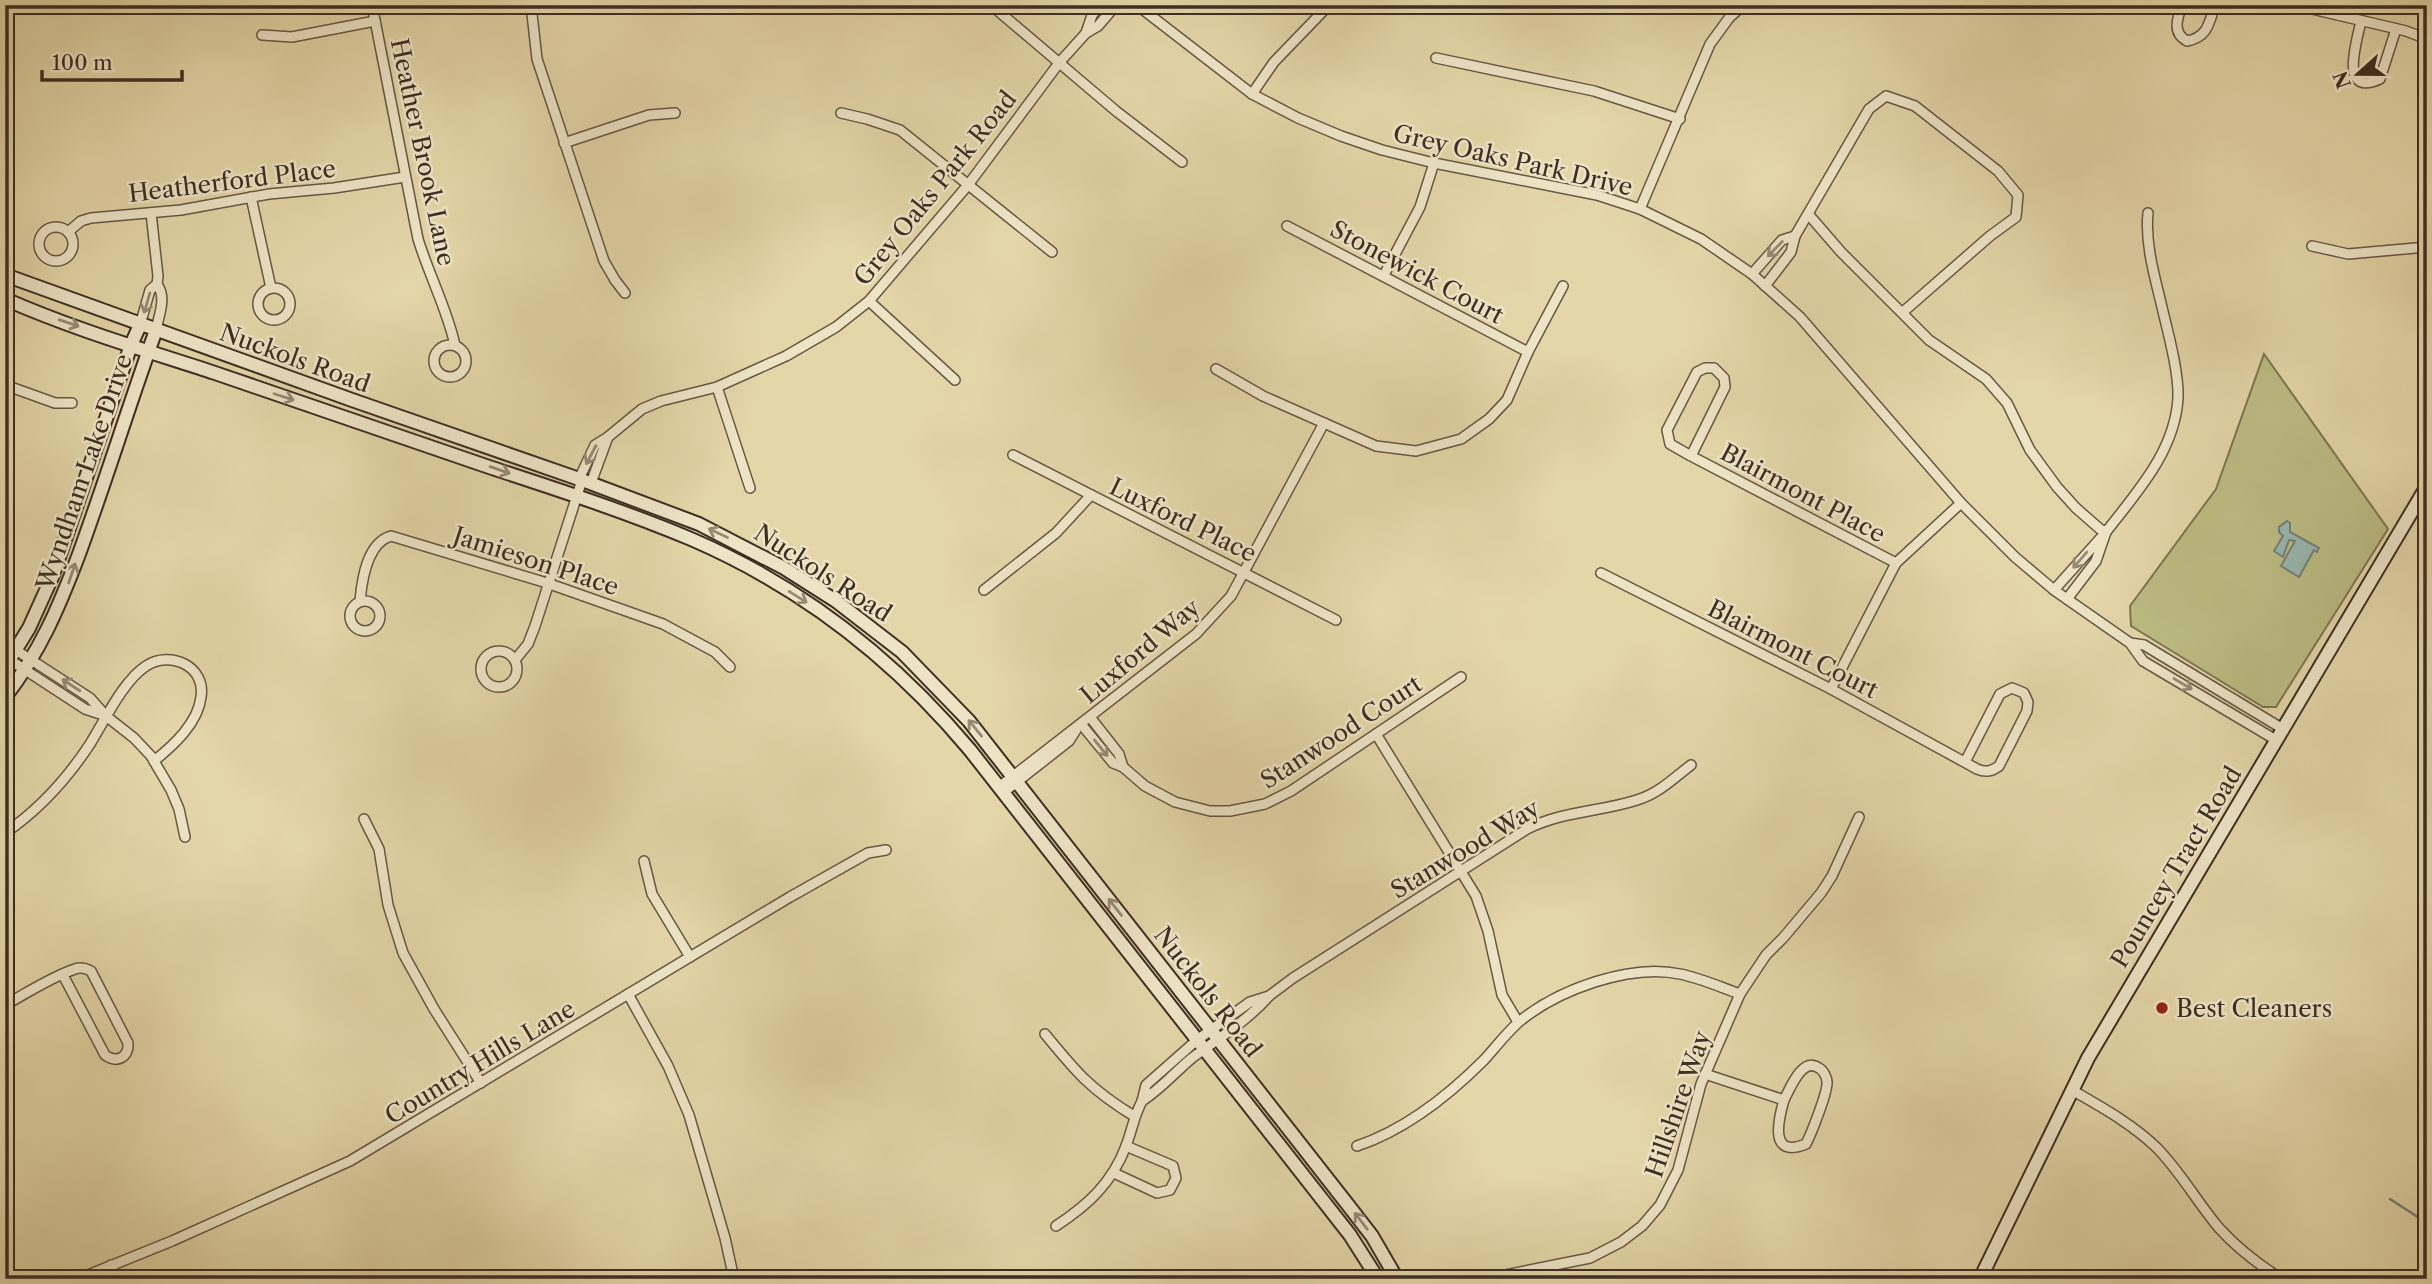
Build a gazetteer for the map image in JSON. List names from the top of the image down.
{
  "streets": {
    "main road": ["Nuckols Road", "Wyndham Lake Drive", "Pouncey Tract Road"],
    "street": [
      "Heather Brook Lane",
      "Grey Oaks Park Drive",
      "Heatherford Place",
      "Grey Oaks Park Road",
      "Stonewick Court",
      "Blairmont Place",
      "Luxford Place",
      "Jamieson Place",
      "Blairmont Court",
      "Luxford Way",
      "Stanwood Court",
      "Stanwood Way",
      "Country Hills Lane",
      "Hillshire Way"
    ]
  },
  "crossings": [
    ["Heather Brook Lane", "Heatherford Place"],
    ["Grey Oaks Park Drive", "Pouncey Tract Road"],
    ["Grey Oaks Park Road", "Nuckols Road"],
    ["Grey Oaks Park Road", "Jamieson Place"],
    ["Nuckols Road", "Wyndham Lake Drive"],
    ["Nuckols Road", "Luxford Way"],
    ["Nuckols Road", "Stanwood Way"],
    ["Luxford Place", "Luxford Way"],
    ["Luxford Way", "Stanwood Court"]
  ],
  "places": ["Best Cleaners"],
  "scale_bar": "100 m",
  "north": "left"
}
